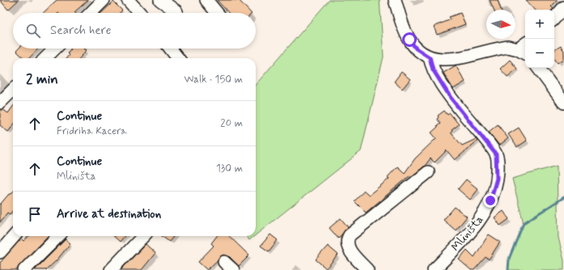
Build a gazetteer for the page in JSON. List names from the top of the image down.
{
  "streets": {
    "street": ["Mliništa"]
  },
  "north": "right",
  "page": {
    "map_buttons": ["+", "−"],
    "search": "Search here",
    "heading": ["2 min", "Walk · 150 m"],
    "list": [
      ["Continue", "Fridriha Kacera", "20 m"],
      ["Continue", "Mliništa", "130 m"],
      "Arrive at destination"
    ]
  }
}
